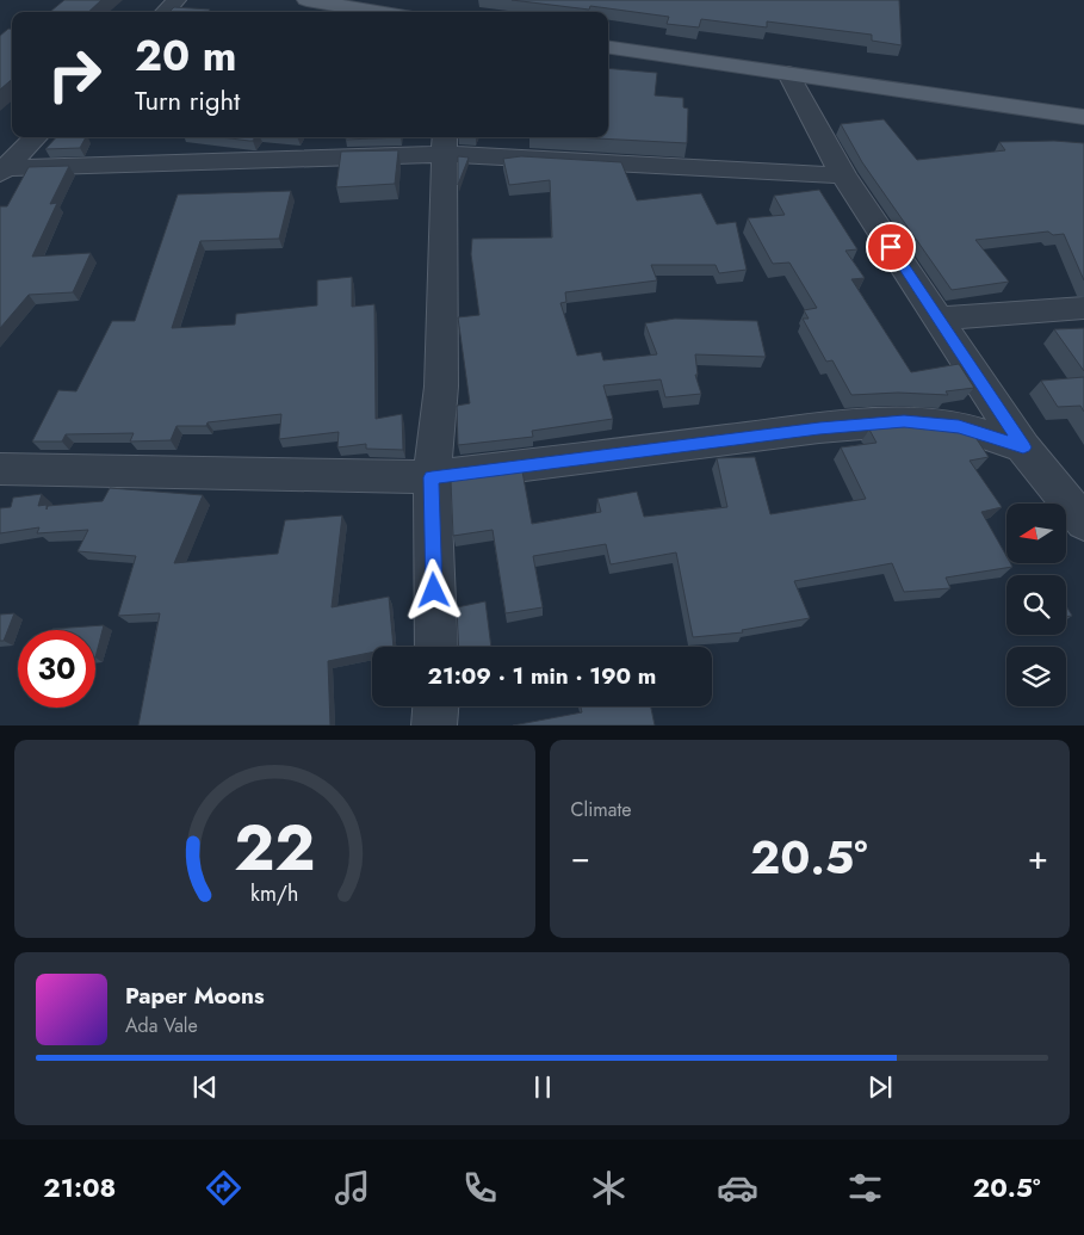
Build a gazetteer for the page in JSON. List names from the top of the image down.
{
  "north": "left",
  "page": {
    "turn": ["20 m", "Turn right"],
    "limit": "30",
    "trip": "21:09 · 1 min · 190 m",
    "tile": "Climate",
    "heat": ["−", "20.5°", "+"],
    "song": ["Paper Moons", "Ada Vale"],
    "tabs": ["21:08", "20.5°"],
    "gauge": ["22", "km/h"]
  }
}
